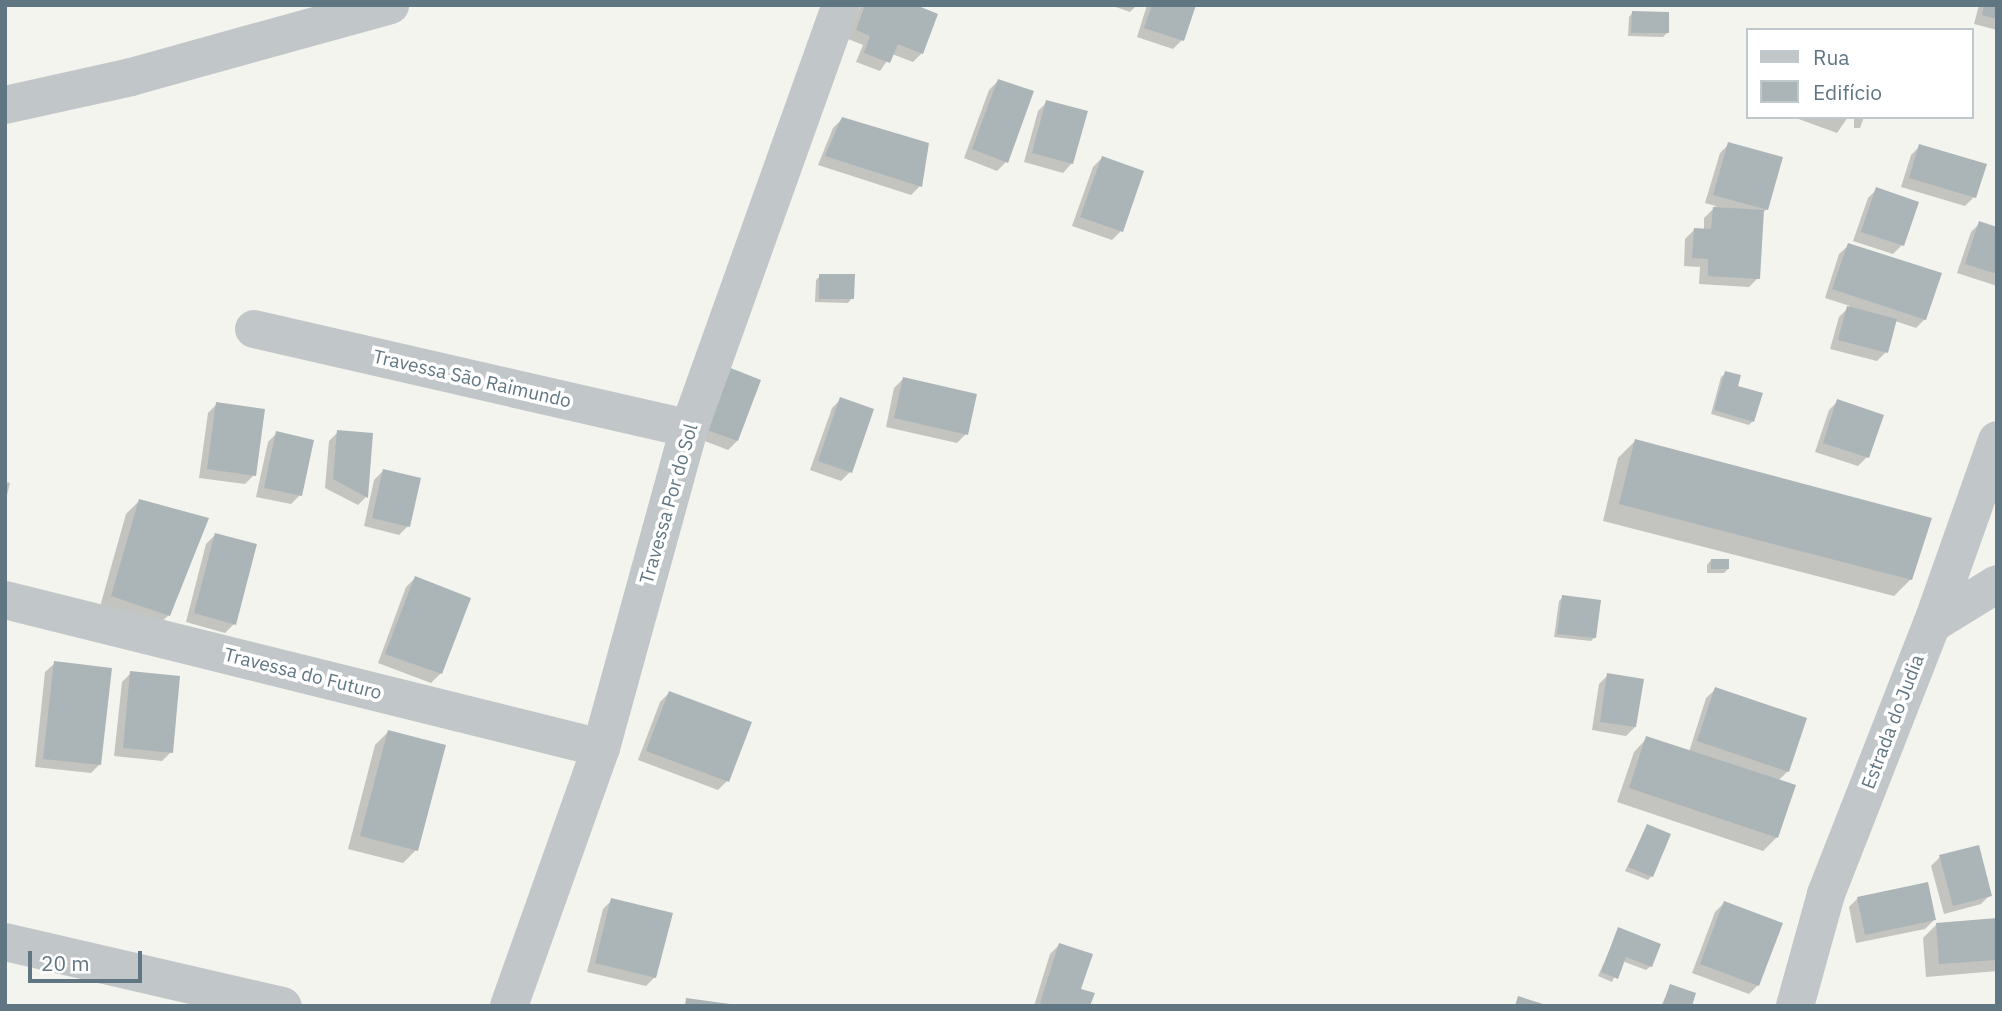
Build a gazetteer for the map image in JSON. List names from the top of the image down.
{
  "streets": {
    "street": [
      "Travessa São Raimundo",
      "Travessa Por do Sol",
      "Travessa do Futuro",
      "Estrada do Judia"
    ]
  },
  "crossings": [
    ["Travessa São Raimundo", "Travessa Por do Sol"],
    ["Travessa Por do Sol", "Travessa do Futuro"]
  ],
  "legend": ["Rua", "Edifício"],
  "scale_bar": "20 m"
}
